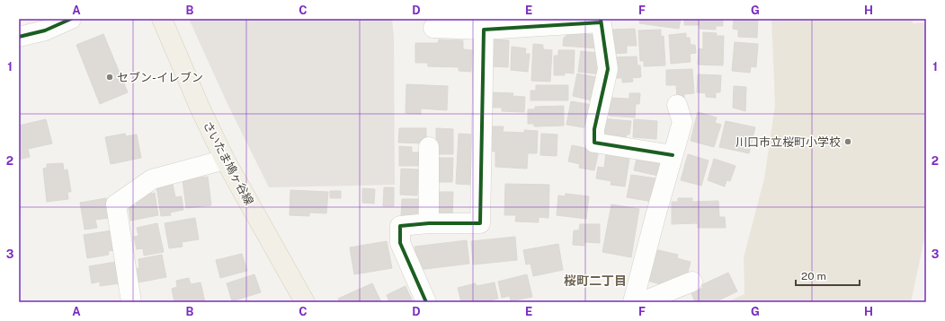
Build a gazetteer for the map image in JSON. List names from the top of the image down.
{
  "streets": {
    "main road": ["さいたま鳩ヶ谷線"]
  },
  "districts": ["桜町二丁目"],
  "places": ["セブン-イレブン", "川口市立桜町小学校"],
  "scale_bar": "20 m",
  "grid": {
    "columns": [
      "A",
      "B",
      "C",
      "D",
      "E",
      "F",
      "G",
      "H"
    ],
    "rows": ["1", "2", "3"]
  }
}
